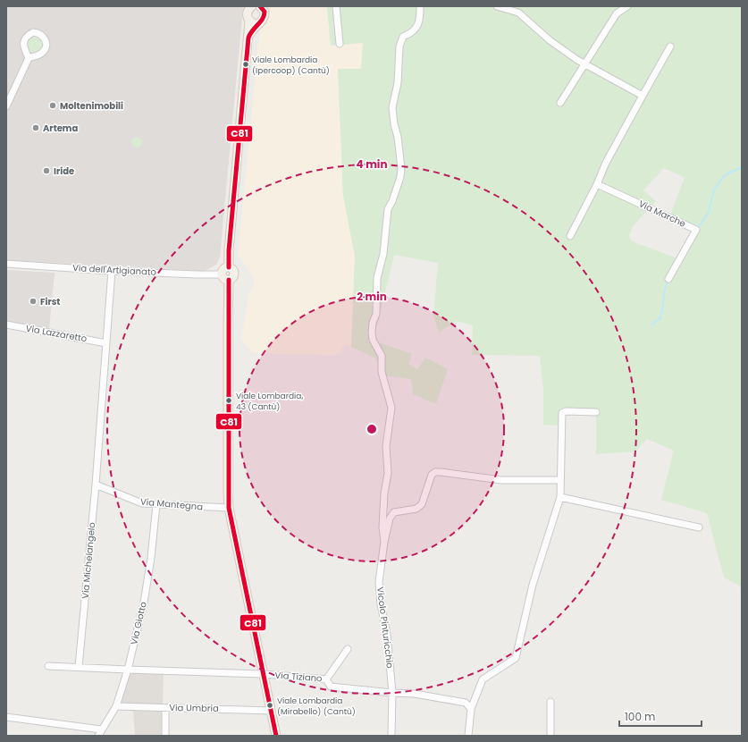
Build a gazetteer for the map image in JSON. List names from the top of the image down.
{
  "streets": {
    "street": [
      "Via Marche",
      "Via dell'Artigianato",
      "Via Lazzaretto",
      "Via Mantegna",
      "Via Michelangelo",
      "Via Giotto",
      "Vicolo Pinturicchio",
      "Via Tiziano",
      "Via Umbria"
    ]
  },
  "crossings": [
    ["Via dell'Artigianato", "Via Michelangelo"],
    ["Via Lazzaretto", "Via Michelangelo"],
    ["Via Mantegna", "Via Michelangelo"],
    ["Via Mantegna", "Via Giotto"],
    ["Via Giotto", "Via Umbria"],
    ["Vicolo Pinturicchio", "Via Tiziano"]
  ],
  "places": [
    "Viale Lombardia (Ipercoop) (Cantù)",
    "Moltenimobili",
    "Artema",
    "Iride",
    "First",
    "Viale Lombardia, 43 (Cantù)",
    "Viale Lombardia (Mirabello) (Cantù)"
  ],
  "lines": ["transit line C81"],
  "scale_bar": "100 m",
  "rings": ["4 min", "2 min"]
}
